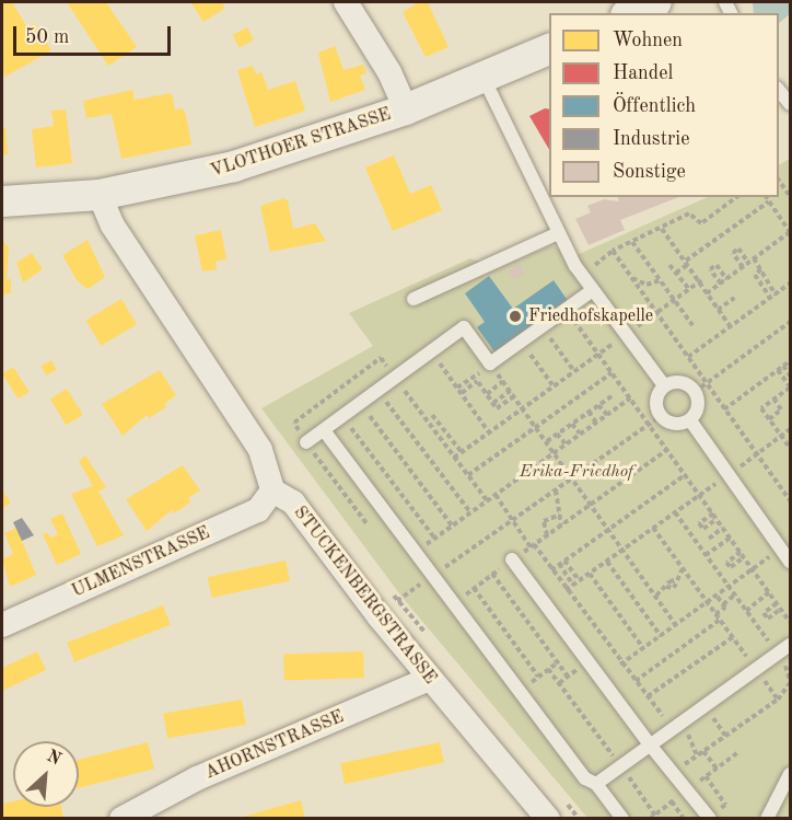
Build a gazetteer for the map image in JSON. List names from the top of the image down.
{
  "streets": {
    "street": [
      "VLOTHOER STRASSE",
      "ULMENSTRASSE",
      "STUCKENBERGSTRASSE",
      "AHORNSTRASSE"
    ]
  },
  "crossings": [
    ["ULMENSTRASSE", "STUCKENBERGSTRASSE"],
    ["STUCKENBERGSTRASSE", "AHORNSTRASSE"]
  ],
  "parks": ["Erika-Friedhof"],
  "places": ["Friedhofskapelle"],
  "legend": [
    "Wohnen",
    "Handel",
    "Öffentlich",
    "Industrie",
    "Sonstige"
  ],
  "scale_bar": "50 m",
  "north": "top right"
}
